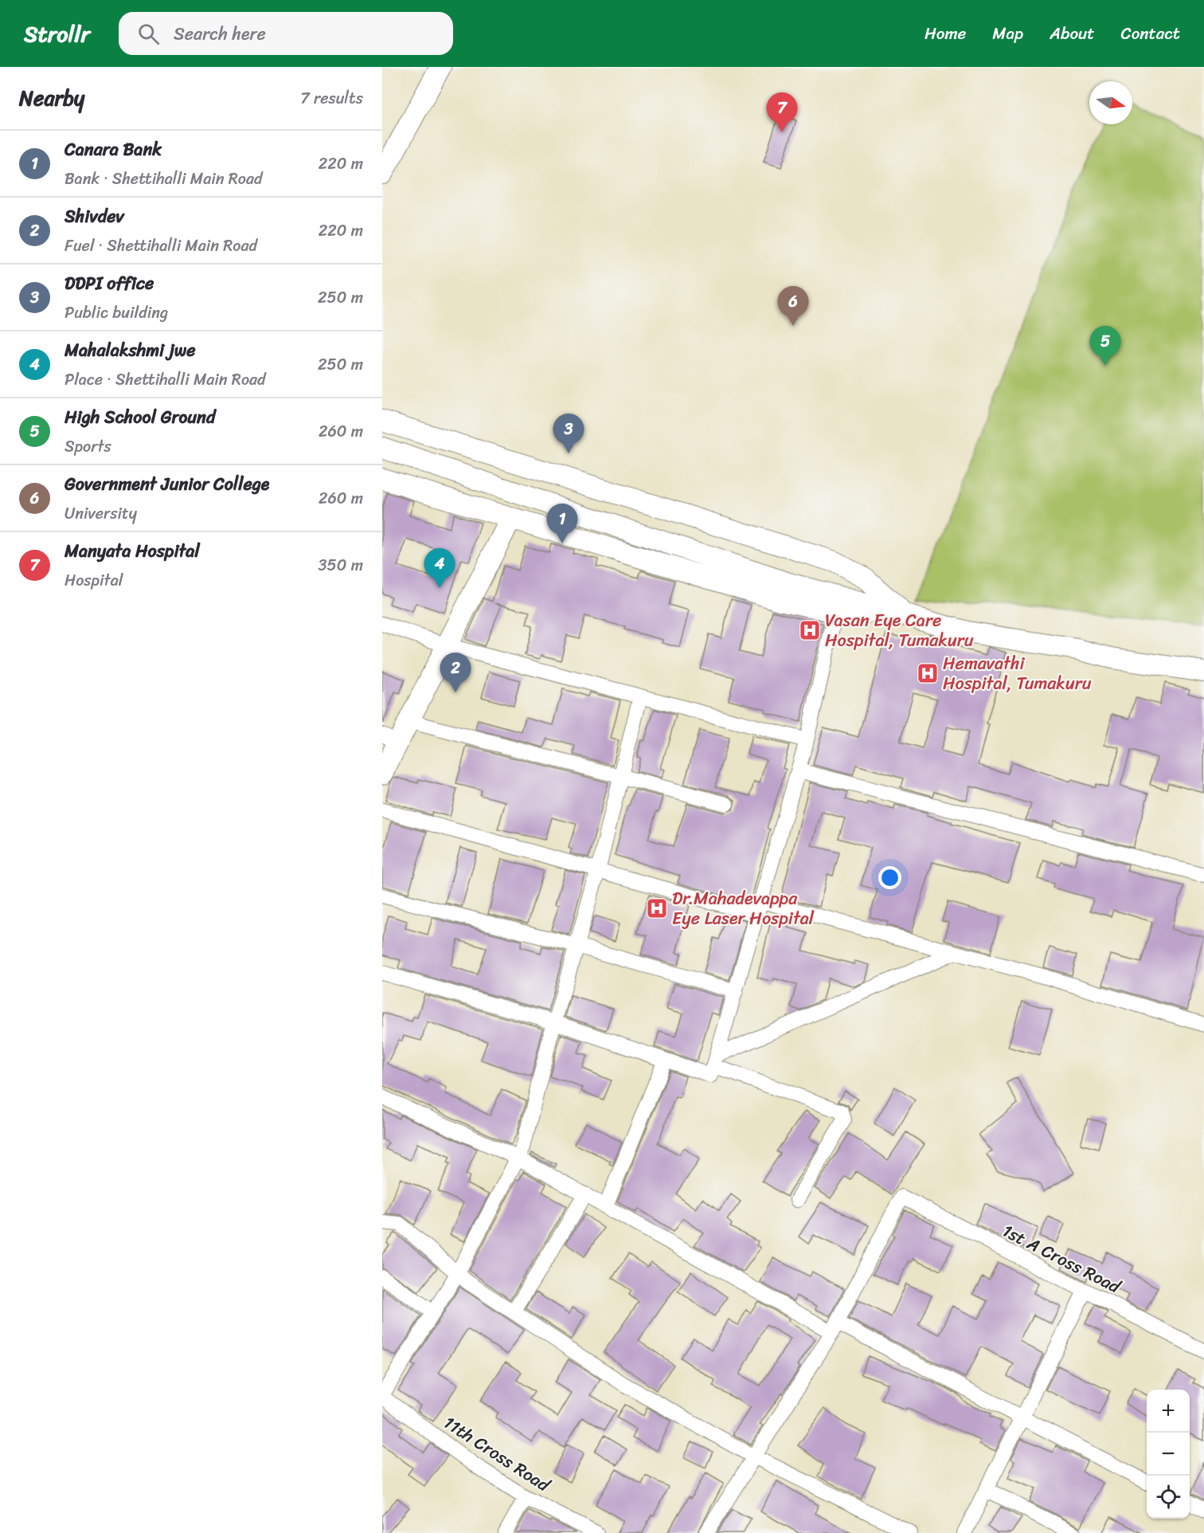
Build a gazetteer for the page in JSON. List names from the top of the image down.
{
  "streets": {
    "street": ["1st A Cross Road", "11th Cross Road"]
  },
  "places": {
    "hospital": ["Vasan Eye Care Hospital, Tumakuru", "Hemavathi Hospital, Tumakuru", "Dr.Mahadevappa Eye Laser Hospital"]
  },
  "north": "right",
  "page": {
    "header": "Strollr",
    "search": "Search here",
    "nav": [
      "Home",
      "Map",
      "About",
      "Contact"
    ],
    "heading": ["Nearby", "7 results"],
    "pins": [
      "7",
      "6",
      "5",
      "3",
      "1",
      "4",
      "2"
    ],
    "list": [
      {
        "mark": "1",
        "name": "Canara Bank",
        "note": "Bank · Shettihalli Main Road",
        "value": "220 m"
      },
      {
        "mark": "2",
        "name": "Shivdev",
        "note": "Fuel · Shettihalli Main Road",
        "value": "220 m"
      },
      {
        "mark": "3",
        "name": "DDPI office",
        "note": "Public building",
        "value": "250 m"
      },
      {
        "mark": "4",
        "name": "Mahalakshmi jwe",
        "note": "Place · Shettihalli Main Road",
        "value": "250 m"
      },
      {
        "mark": "5",
        "name": "High School Ground",
        "note": "Sports",
        "value": "260 m"
      },
      {
        "mark": "6",
        "name": "Government Junior College",
        "note": "University",
        "value": "260 m"
      },
      {
        "mark": "7",
        "name": "Manyata Hospital",
        "note": "Hospital",
        "value": "350 m"
      }
    ],
    "map_buttons": ["+", "−"]
  }
}
